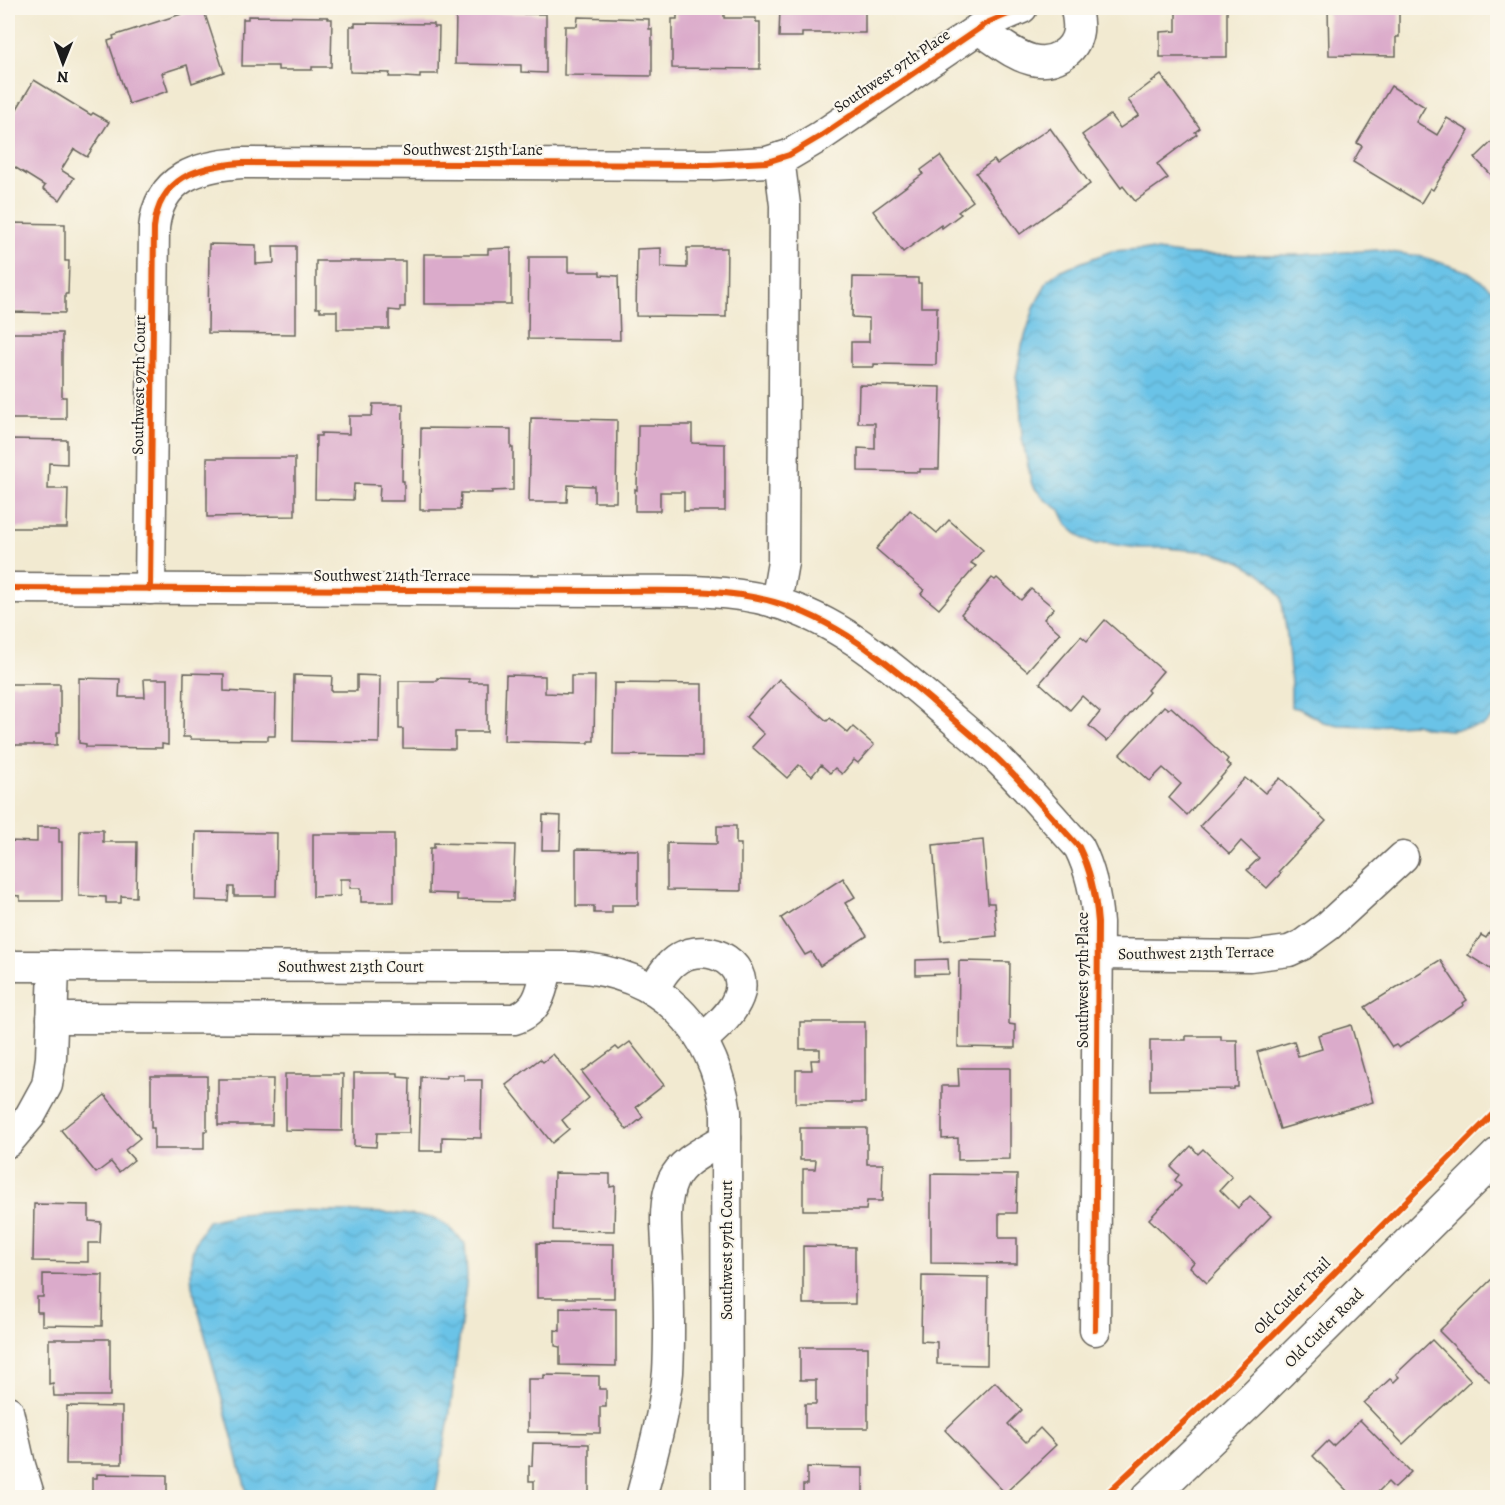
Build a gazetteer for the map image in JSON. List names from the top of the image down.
{
  "streets": {
    "main road": ["Old Cutler Road"],
    "street": [
      "Southwest 97th Place",
      "Southwest 215th Lane",
      "Southwest 97th Court",
      "Southwest 214th Terrace",
      "Southwest 213th Terrace",
      "Southwest 213th Court"
    ],
    "cycle path": ["Old Cutler Trail"]
  },
  "crossings": [
    ["Southwest 97th Place", "Southwest 215th Lane"],
    ["Southwest 97th Place", "Southwest 214th Terrace"],
    ["Southwest 97th Place", "Southwest 213th Terrace"],
    ["Southwest 215th Lane", "Southwest 97th Court"],
    ["Southwest 97th Court", "Southwest 214th Terrace"],
    ["Southwest 97th Court", "Southwest 213th Court"]
  ],
  "north": "bottom"
}
